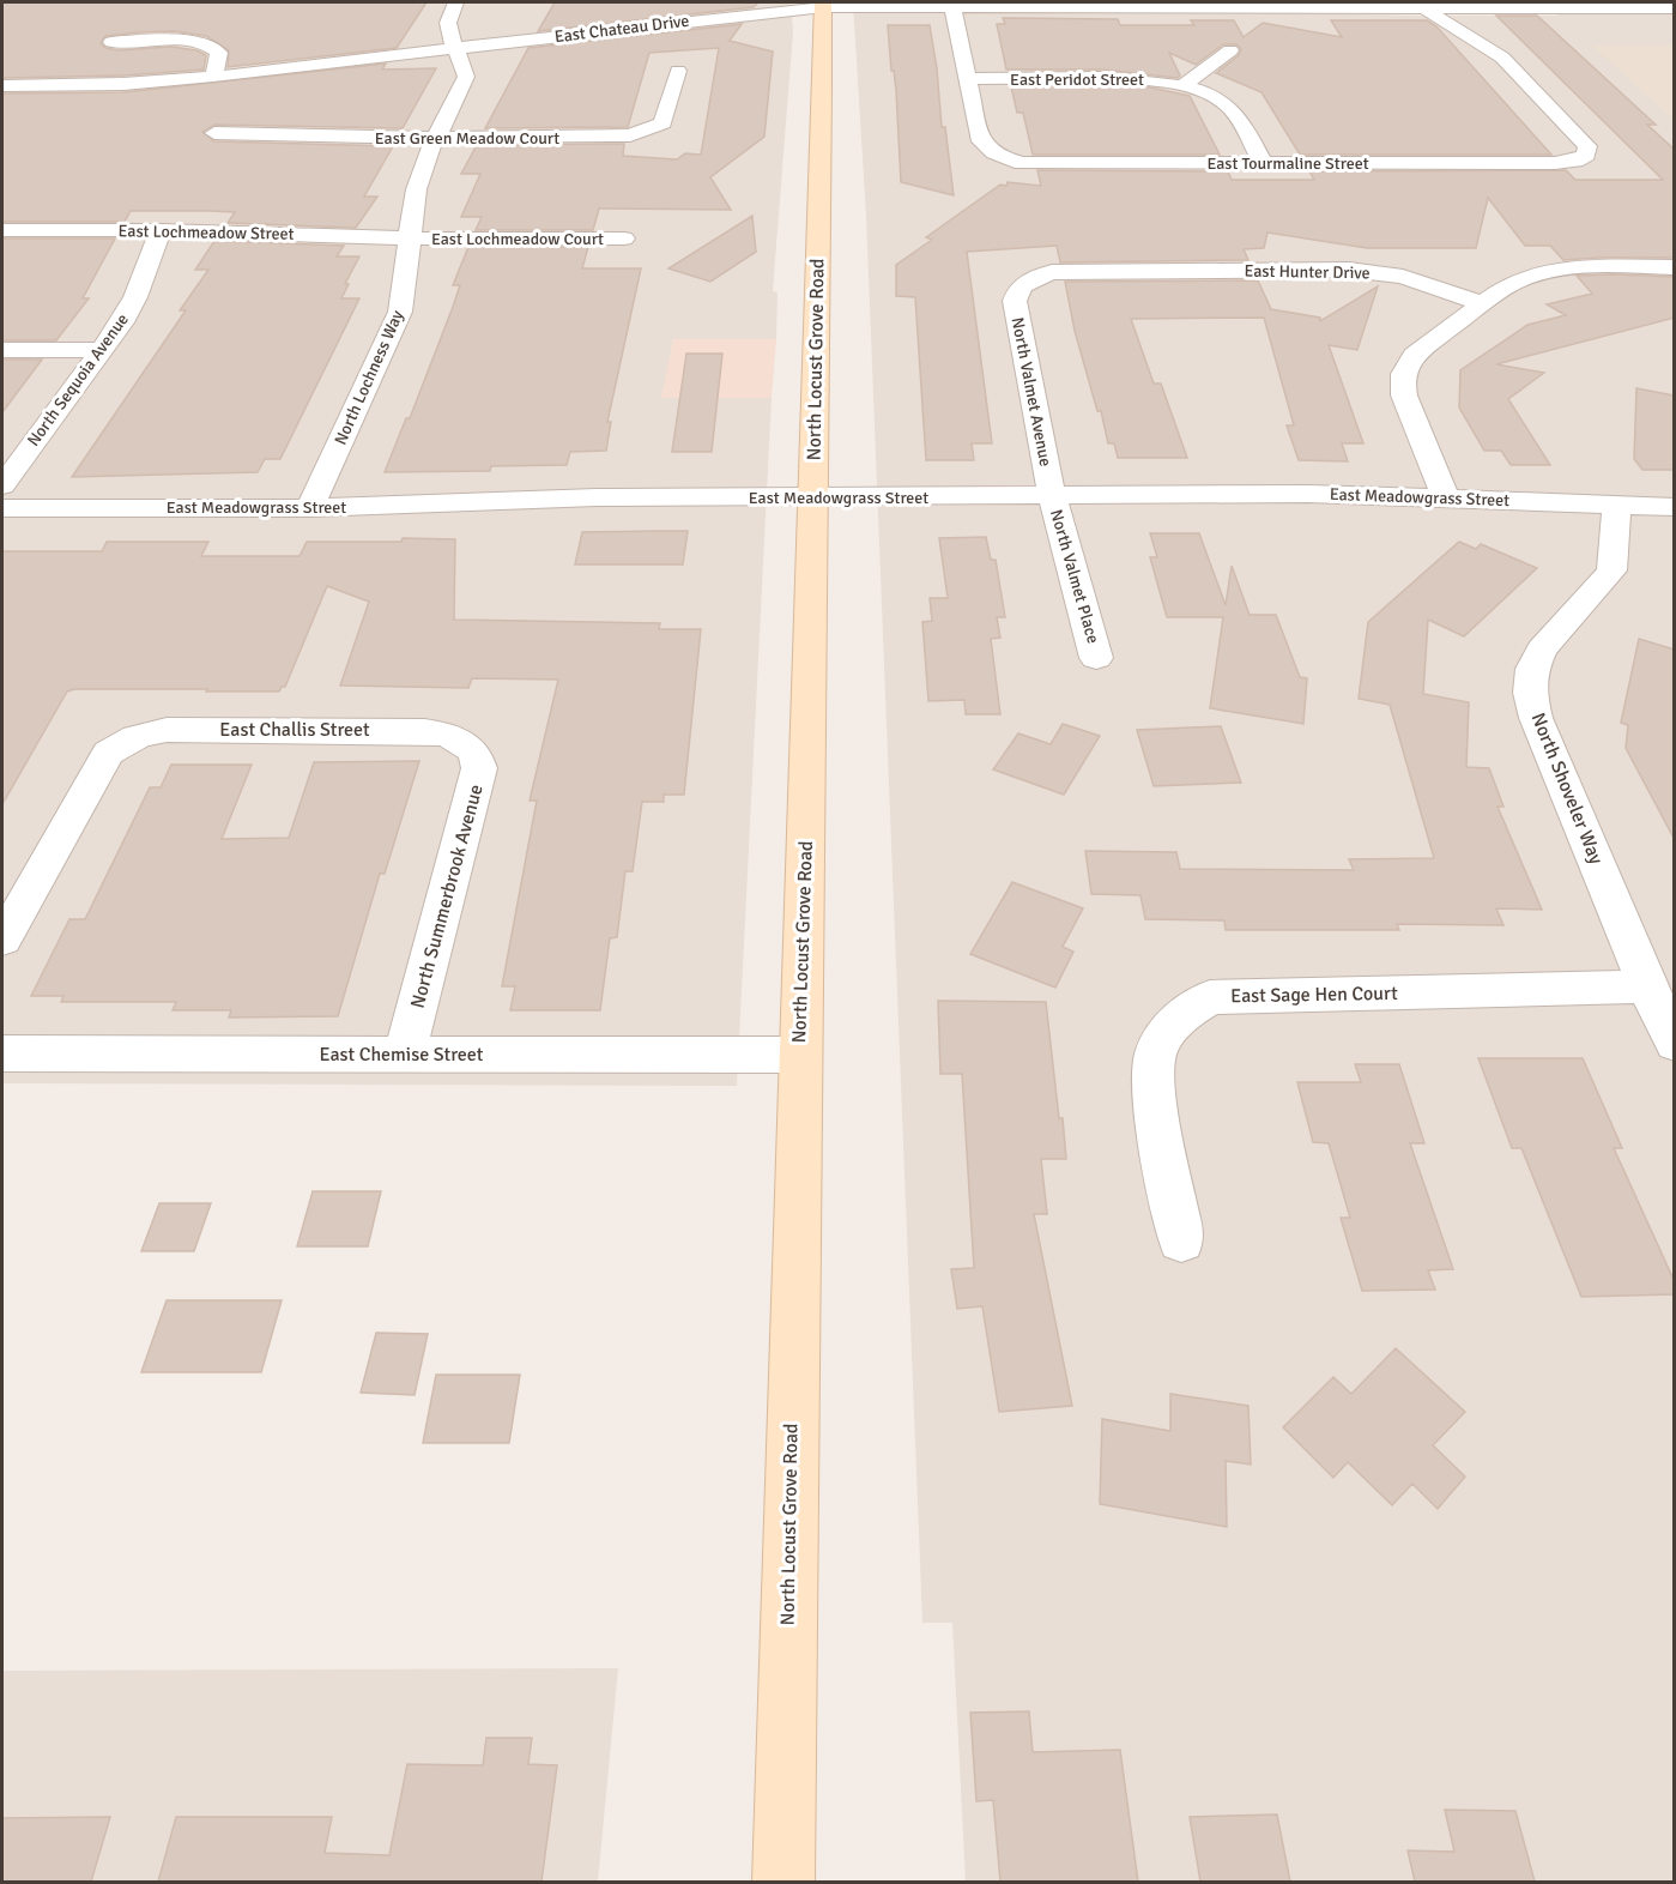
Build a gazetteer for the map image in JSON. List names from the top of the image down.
{
  "streets": {
    "main road": ["North Locust Grove Road"],
    "street": [
      "East Chateau Drive",
      "East Peridot Street",
      "East Green Meadow Court",
      "East Tourmaline Street",
      "East Lochmeadow Street",
      "East Lochmeadow Court",
      "East Hunter Drive",
      "North Lochness Way",
      "North Sequoia Avenue",
      "North Valmet Avenue",
      "East Meadowgrass Street",
      "North Valmet Place",
      "East Challis Street",
      "North Shoveler Way",
      "North Summerbrook Avenue",
      "East Sage Hen Court",
      "East Chemise Street"
    ]
  },
  "crossings": [
    ["East Chateau Drive", "North Locust Grove Road"],
    ["East Chateau Drive", "North Lochness Way"],
    ["East Peridot Street", "East Tourmaline Street"],
    ["East Green Meadow Court", "North Lochness Way"],
    ["East Lochmeadow Street", "East Lochmeadow Court"],
    ["East Lochmeadow Street", "North Lochness Way"],
    ["East Lochmeadow Street", "North Sequoia Avenue"],
    ["East Lochmeadow Court", "North Lochness Way"],
    ["East Hunter Drive", "North Valmet Avenue"],
    ["North Locust Grove Road", "East Meadowgrass Street"],
    ["North Locust Grove Road", "East Chemise Street"],
    ["North Lochness Way", "East Meadowgrass Street"],
    ["North Valmet Avenue", "East Meadowgrass Street"],
    ["North Valmet Avenue", "North Valmet Place"],
    ["East Meadowgrass Street", "North Valmet Place"],
    ["East Meadowgrass Street", "North Shoveler Way"],
    ["East Challis Street", "North Summerbrook Avenue"],
    ["North Shoveler Way", "East Sage Hen Court"],
    ["North Summerbrook Avenue", "East Chemise Street"]
  ]
}
